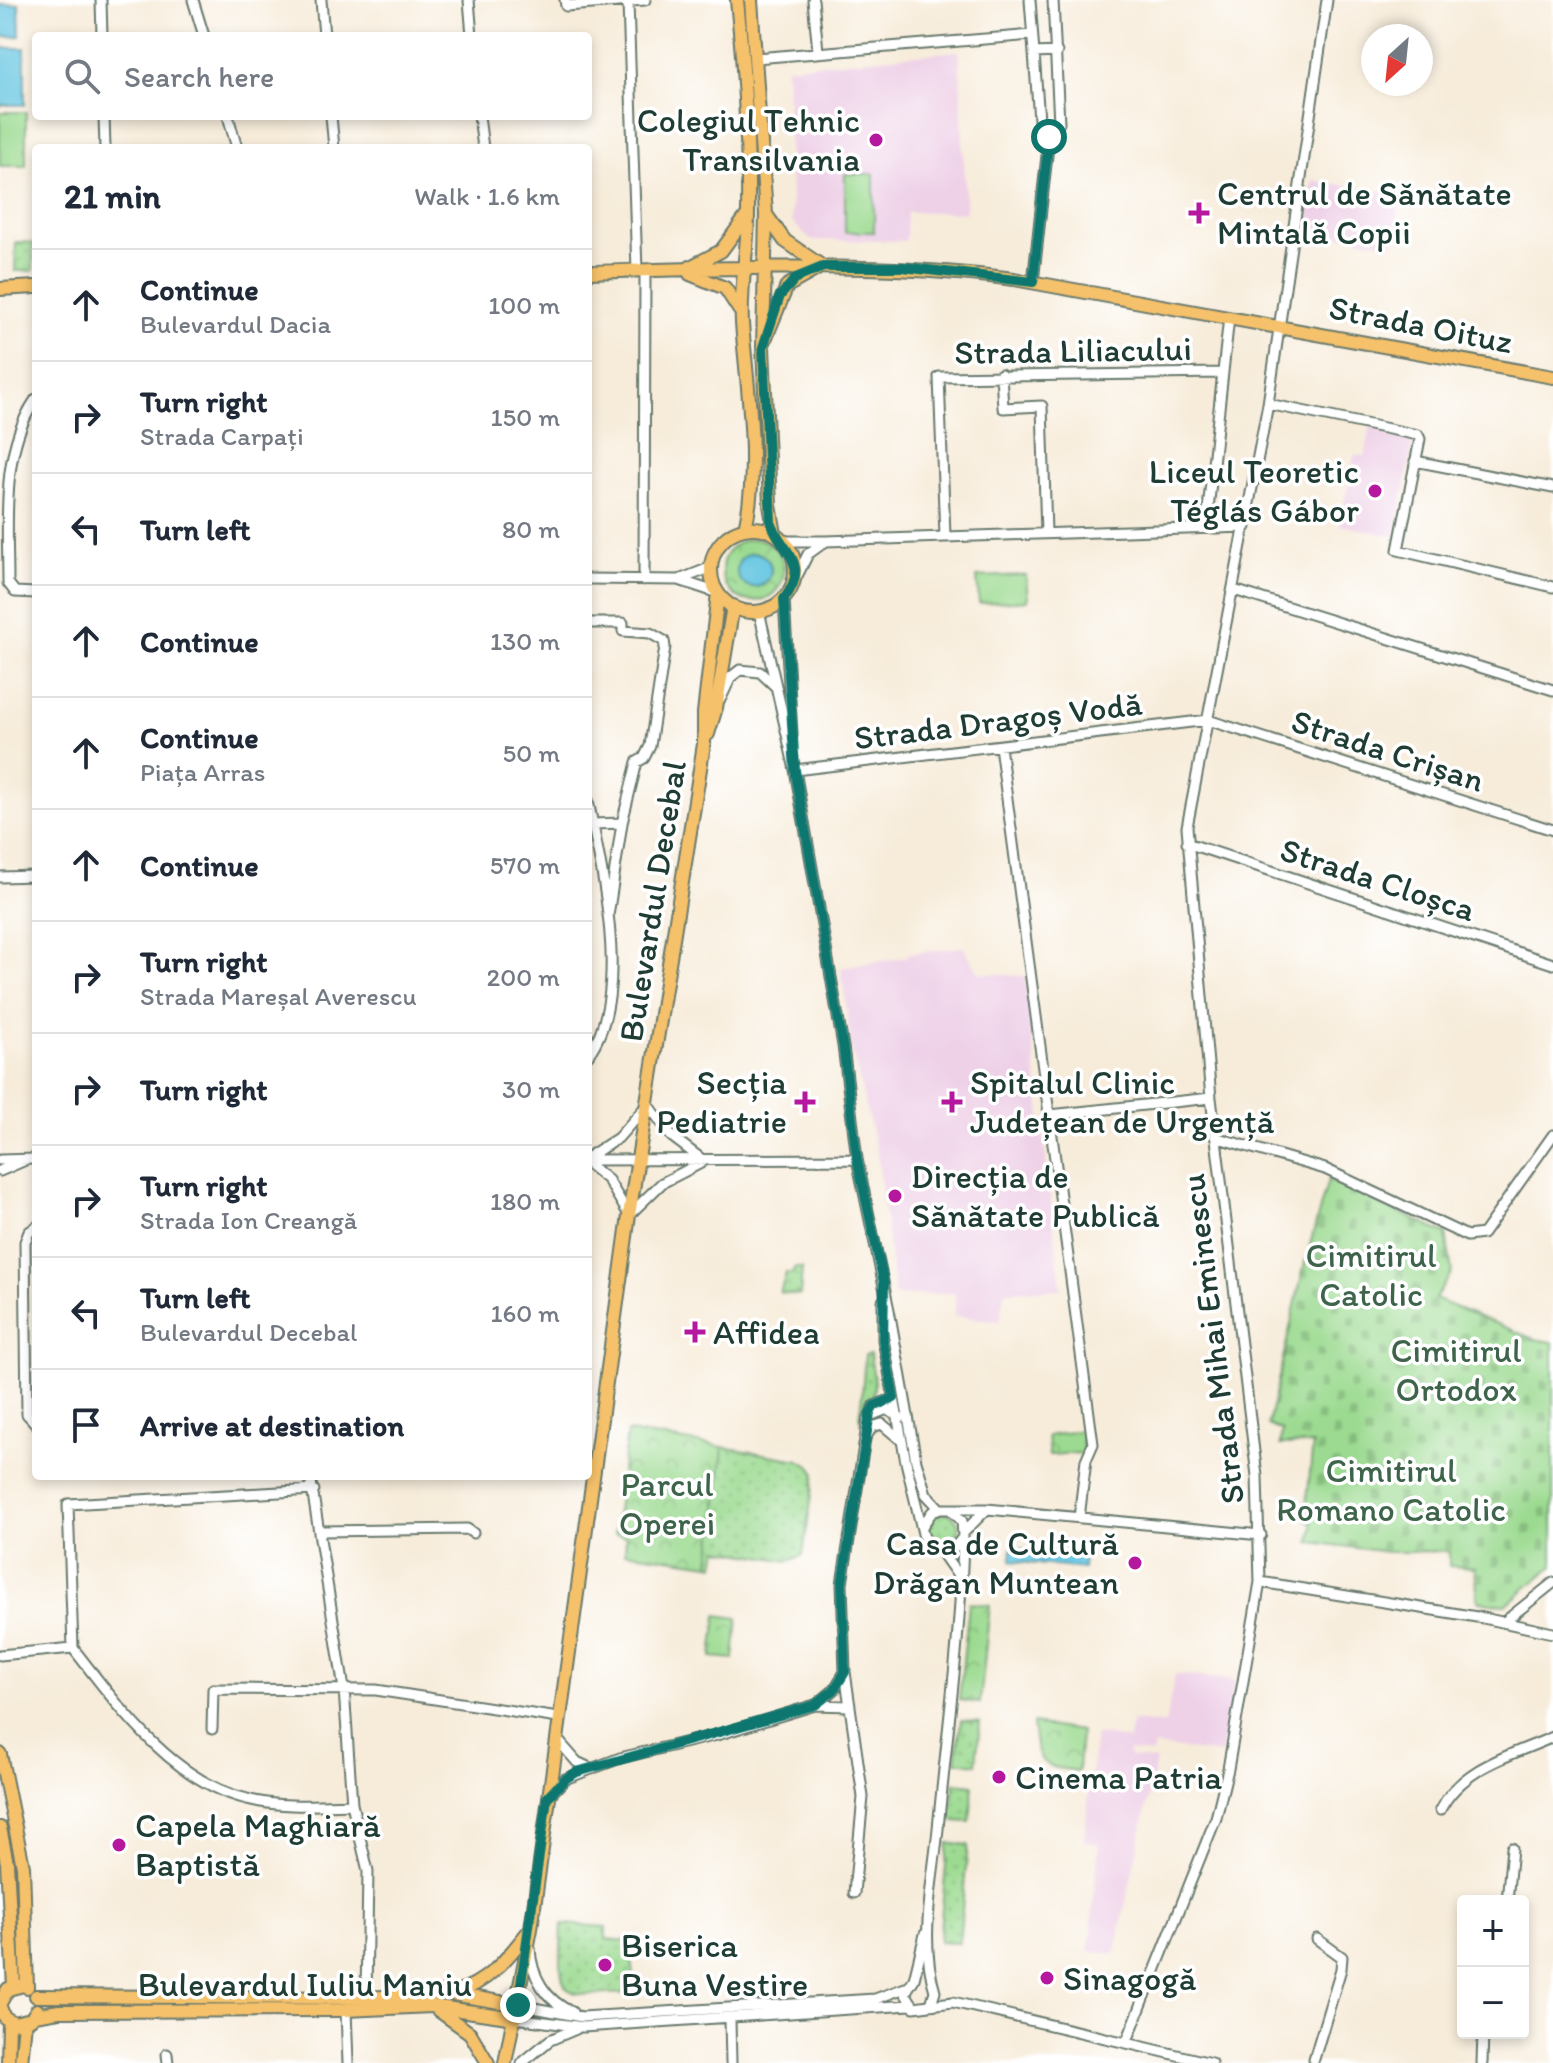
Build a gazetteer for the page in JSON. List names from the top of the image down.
{
  "streets": {
    "main road": ["Strada Oituz", "Bulevardul Decebal", "Bulevardul Iuliu Maniu"],
    "street": [
      "Strada Liliacului",
      "Strada Dragoș Vodă",
      "Strada Crișan",
      "Strada Cloșca",
      "Strada Mihai Eminescu"
    ]
  },
  "crossings": [
    ["Strada Oituz", "Strada Liliacului"],
    ["Strada Oituz", "Strada Mihai Eminescu"],
    ["Strada Dragoș Vodă", "Strada Crișan"],
    ["Strada Dragoș Vodă", "Strada Mihai Eminescu"],
    ["Strada Crișan", "Strada Mihai Eminescu"],
    ["Strada Cloșca", "Strada Mihai Eminescu"],
    ["Bulevardul Decebal", "Bulevardul Iuliu Maniu"]
  ],
  "parks": [
    "Cimitirul Catolic",
    "Cimitirul Ortodox",
    "Cimitirul Romano Catolic",
    "Parcul Operei"
  ],
  "places": {
    "other": [
      "Colegiul Tehnic Transilvania",
      "Liceul Teoretic Téglás Gábor",
      "Direcția de Sănătate Publică",
      "Casa de Cultură Drăgan Muntean",
      "Cinema Patria",
      "Capela Maghiară Baptistă",
      "Biserica Buna Vestire",
      "Sinagogă"
    ],
    "health": [
      "Centrul de Sănătate Mintală Copii",
      "Secția Pediatrie",
      "Spitalul Clinic Județean de Urgență",
      "Affidea"
    ]
  },
  "north": "bottom left",
  "page": {
    "search": "Search here",
    "heading": ["21 min", "Walk · 1.6 km"],
    "list": [
      ["Continue", "Bulevardul Dacia", "100 m"],
      ["Turn right", "Strada Carpați", "150 m"],
      ["Turn left", "80 m"],
      ["Continue", "130 m"],
      ["Continue", "Piața Arras", "50 m"],
      ["Continue", "570 m"],
      ["Turn right", "Strada Mareșal Averescu", "200 m"],
      ["Turn right", "30 m"],
      ["Turn right", "Strada Ion Creangă", "180 m"],
      ["Turn left", "Bulevardul Decebal", "160 m"],
      "Arrive at destination"
    ],
    "map_buttons": ["+", "−"]
  }
}
